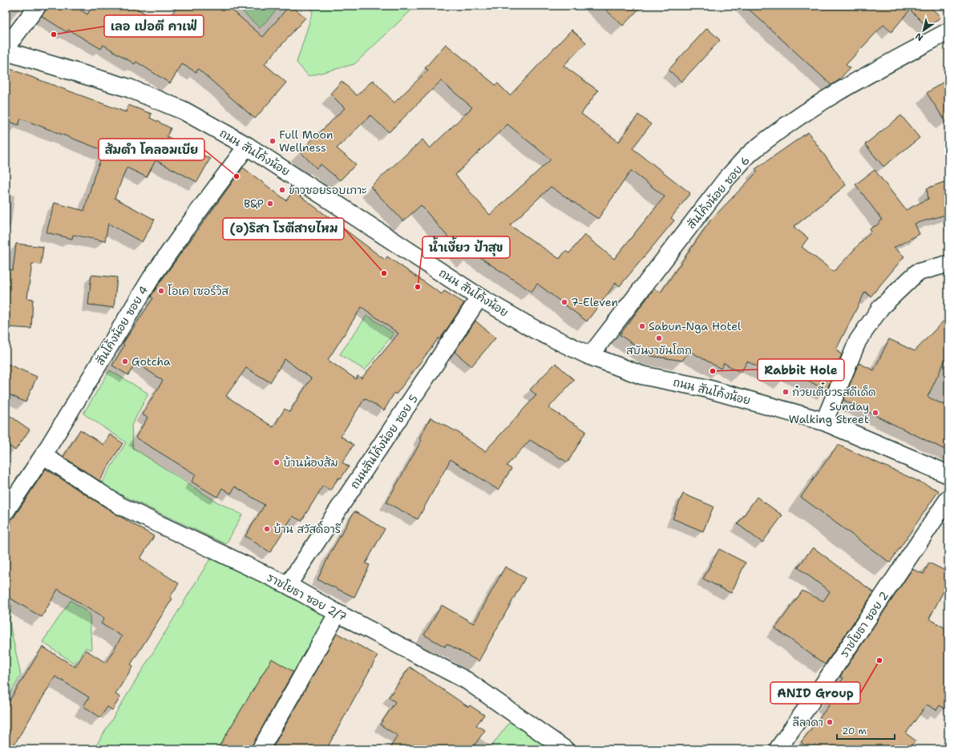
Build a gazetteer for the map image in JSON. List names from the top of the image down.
{
  "streets": {
    "street": [
      "ถนน สันโค้งน้อย",
      "สันโค้งน้อย ซอย 6",
      "สันโค้งน้อย ซอย 4",
      "ถนนสันโค้งน้อย ซอย 5",
      "ราชโยธา ซอย 2/7",
      "ราชโยธา ซอย 2"
    ]
  },
  "crossings": [
    ["ถนน สันโค้งน้อย", "สันโค้งน้อย ซอย 6"],
    ["ถนน สันโค้งน้อย", "สันโค้งน้อย ซอย 4"],
    ["ถนน สันโค้งน้อย", "ถนนสันโค้งน้อย ซอย 5"],
    ["สันโค้งน้อย ซอย 4", "ราชโยธา ซอย 2/7"],
    ["ถนนสันโค้งน้อย ซอย 5", "ราชโยธา ซอย 2/7"]
  ],
  "places": [
    "เลอ เปอตี คาเฟ่",
    "Full Moon Wellness",
    "ส้มตำ โคลอมเบีย",
    "ข้าวซอยรอบเกาะ",
    "B&P",
    "(อ)ริสา โรตีสายไหม",
    "น้ำเงี้ยว ป้าสุข",
    "โอเค เซอร์วิส",
    "7-Eleven",
    "Sabun-Nga Hotel",
    "สบันงาขันโตก",
    "Gotcha",
    "Rabbit Hole",
    "ก๋วยเตี๋ยวรสดีเด็ด",
    "Sunday Walking Street",
    "บ้านน้องส้ม",
    "บ้าน สวัสดิ์อารี",
    "ANID Group",
    "ลีลาดา"
  ],
  "scale_bar": "20 m",
  "north": "bottom left"
}
